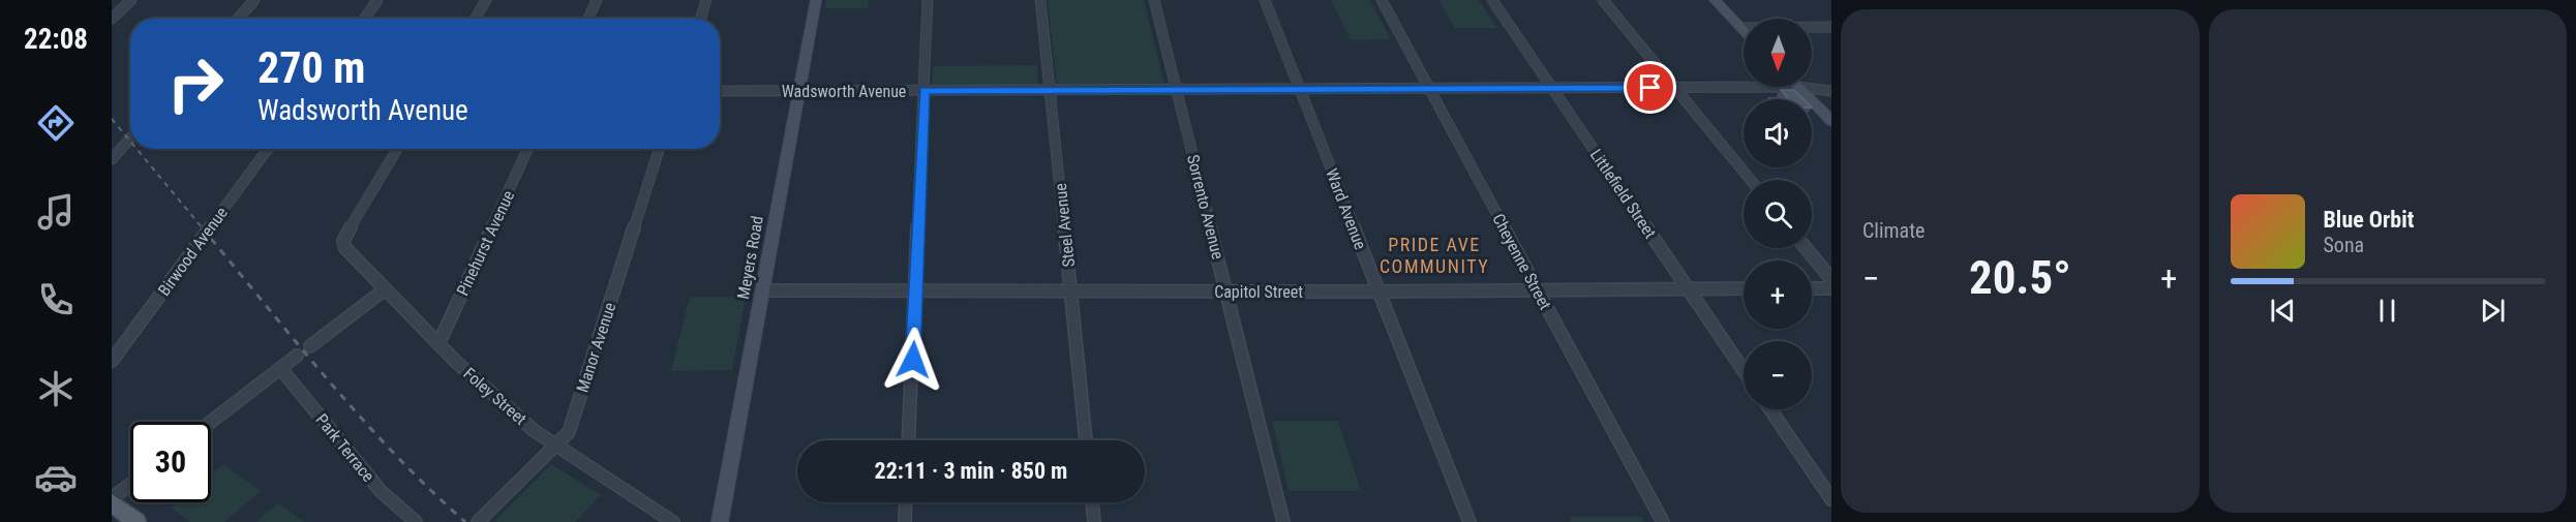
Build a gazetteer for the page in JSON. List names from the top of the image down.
{
  "streets": {
    "street": [
      "Wadsworth Avenue",
      "Littlefield Street",
      "Sorrento Avenue",
      "Ward Avenue",
      "Steel Avenue",
      "Pinehurst Avenue",
      "Birwood Avenue",
      "Meyers Road",
      "Cheyenne Street",
      "Capitol Street",
      "Manor Avenue",
      "Foley Street",
      "Park Terrace"
    ]
  },
  "crossings": [
    ["Wadsworth Avenue", "Sorrento Avenue"],
    ["Wadsworth Avenue", "Steel Avenue"],
    ["Wadsworth Avenue", "Meyers Road"],
    ["Littlefield Street", "Capitol Street"],
    ["Sorrento Avenue", "Capitol Street"],
    ["Ward Avenue", "Capitol Street"],
    ["Steel Avenue", "Capitol Street"],
    ["Pinehurst Avenue", "Foley Street"],
    ["Meyers Road", "Capitol Street"],
    ["Cheyenne Street", "Capitol Street"],
    ["Manor Avenue", "Foley Street"]
  ],
  "districts": ["PRIDE AVE COMMUNITY"],
  "north": "bottom",
  "page": {
    "tabs": "22:08",
    "tile": "Climate",
    "map_buttons": ["+", "−"],
    "turn": ["270 m", "Wadsworth Avenue"],
    "song": ["Blue Orbit", "Sona"],
    "heat": ["−", "20.5°", "+"],
    "limit": "30",
    "trip": "22:11 · 3 min · 850 m"
  }
}
